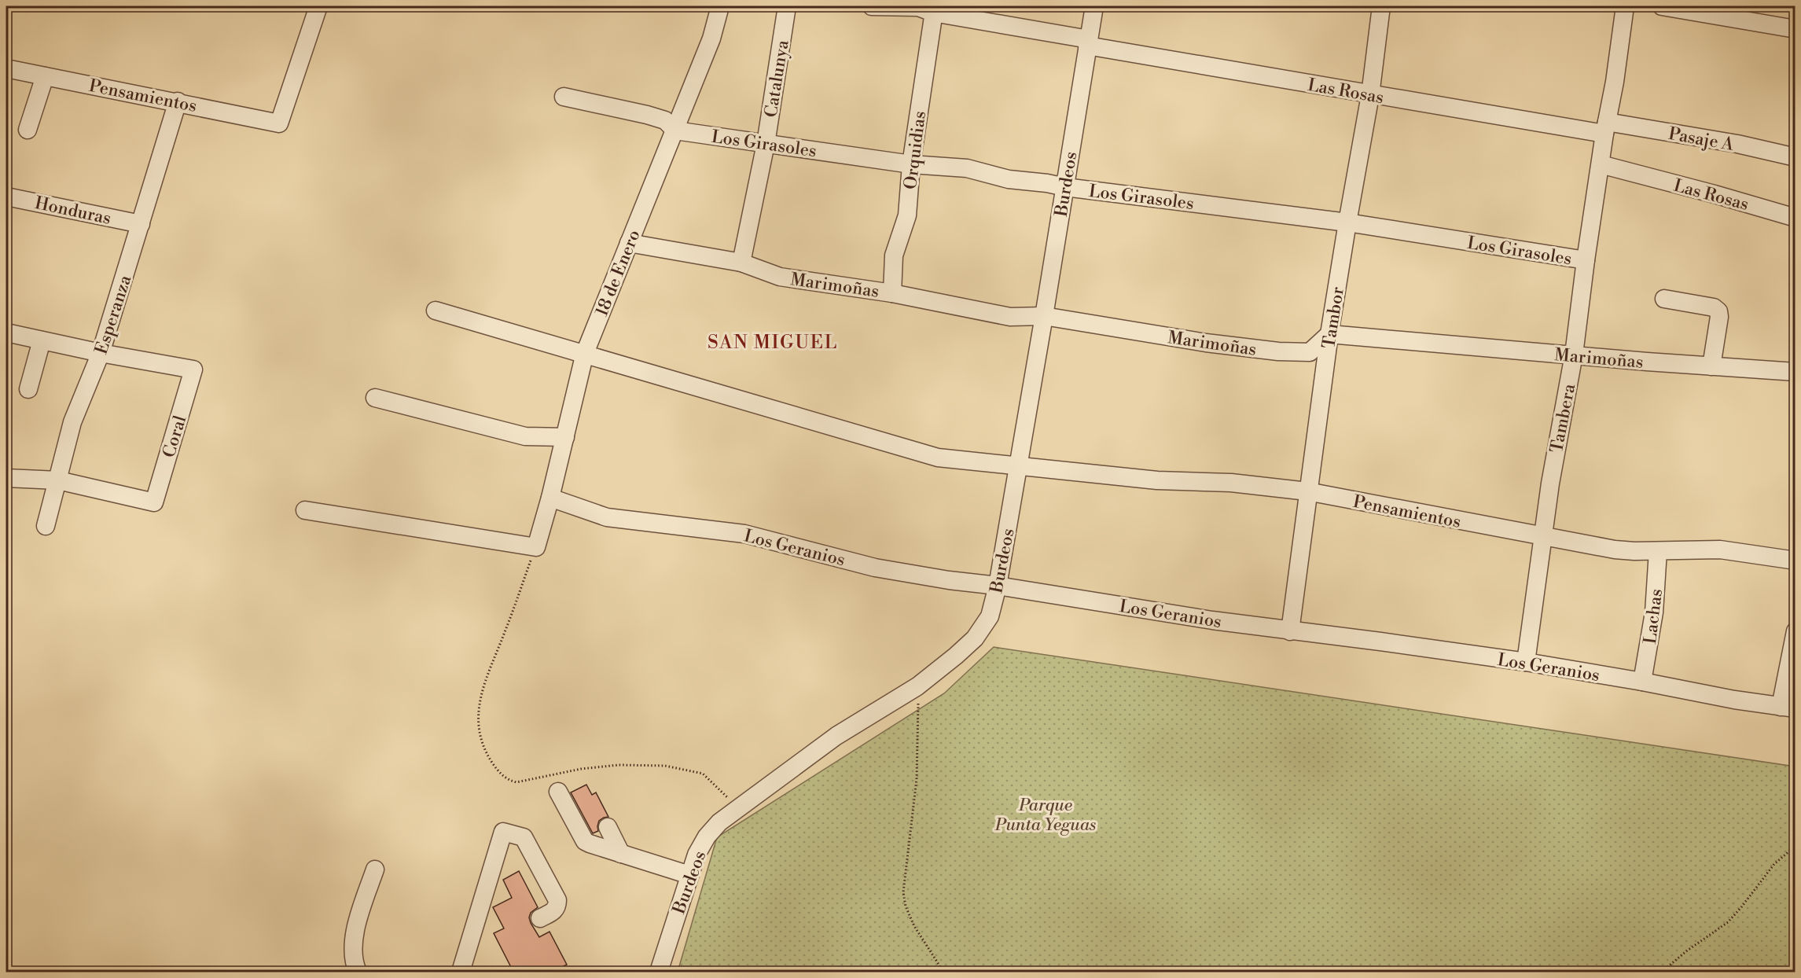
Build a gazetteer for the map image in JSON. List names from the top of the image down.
{
  "streets": {
    "street": [
      "Catalunya",
      "Las Rosas",
      "Pensamientos",
      "Pasaje A",
      "Los Girasoles",
      "Orquidias",
      "Burdeos",
      "Honduras",
      "18 de Enero",
      "Marimoñas",
      "Esperanza",
      "Tambor",
      "Tambera",
      "Coral",
      "Los Geranios",
      "Lachas"
    ]
  },
  "crossings": [
    ["Catalunya", "Los Girasoles"],
    ["Catalunya", "Marimoñas"],
    ["Las Rosas", "Pasaje A"],
    ["Las Rosas", "Orquidias"],
    ["Las Rosas", "Burdeos"],
    ["Las Rosas", "Tambor"],
    ["Las Rosas", "Tambera"],
    ["Pensamientos", "Burdeos"],
    ["Pensamientos", "18 de Enero"],
    ["Pensamientos", "Esperanza"],
    ["Pensamientos", "Tambor"],
    ["Pensamientos", "Tambera"],
    ["Pensamientos", "Lachas"],
    ["Pasaje A", "Tambera"],
    ["Los Girasoles", "Orquidias"],
    ["Los Girasoles", "Burdeos"],
    ["Los Girasoles", "18 de Enero"],
    ["Los Girasoles", "Tambor"],
    ["Los Girasoles", "Tambera"],
    ["Orquidias", "Marimoñas"],
    ["Burdeos", "Marimoñas"],
    ["Burdeos", "Los Geranios"],
    ["Honduras", "Esperanza"],
    ["18 de Enero", "Marimoñas"],
    ["18 de Enero", "Los Geranios"],
    ["Marimoñas", "Tambor"],
    ["Marimoñas", "Tambera"],
    ["Esperanza", "Coral"],
    ["Tambor", "Los Geranios"],
    ["Tambera", "Los Geranios"],
    ["Los Geranios", "Lachas"]
  ],
  "districts": ["SAN MIGUEL"],
  "parks": ["Parque Punta Yeguas"]
}
